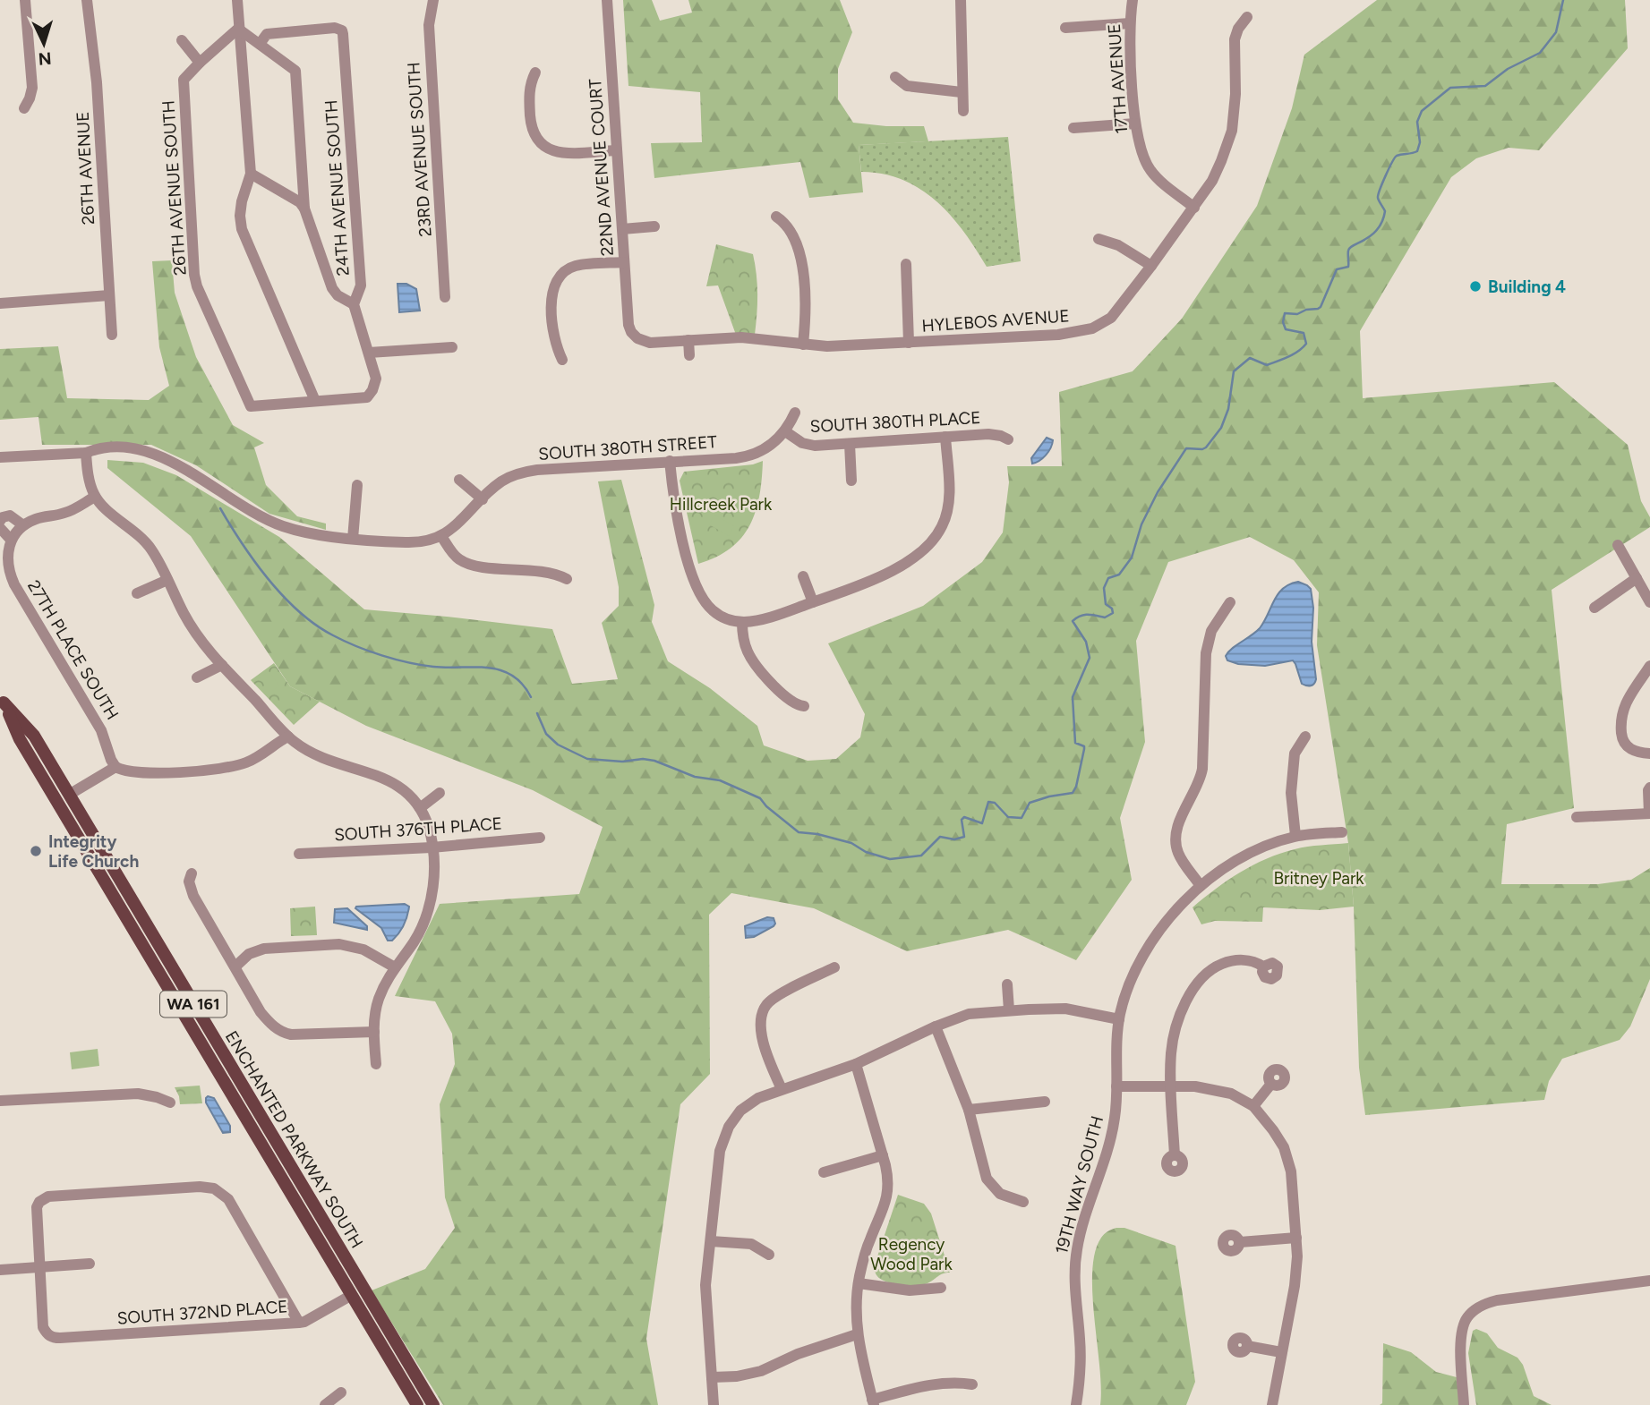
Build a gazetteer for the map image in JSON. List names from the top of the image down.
{
  "streets": {
    "main road": ["WA 161", "ENCHANTED PARKWAY SOUTH"],
    "street": [
      "17TH AVENUE",
      "23RD AVENUE SOUTH",
      "22ND AVENUE COURT",
      "26TH AVENUE",
      "26TH AVENUE SOUTH",
      "24TH AVENUE SOUTH",
      "HYLEBOS AVENUE",
      "SOUTH 380TH PLACE",
      "SOUTH 380TH STREET",
      "27TH PLACE SOUTH",
      "SOUTH 376TH PLACE",
      "19TH WAY SOUTH",
      "SOUTH 372ND PLACE"
    ]
  },
  "crossings": [
    ["17TH AVENUE", "HYLEBOS AVENUE"],
    ["22ND AVENUE COURT", "HYLEBOS AVENUE"],
    ["26TH AVENUE SOUTH", "24TH AVENUE SOUTH"],
    ["SOUTH 380TH PLACE", "SOUTH 380TH STREET"],
    ["ENCHANTED PARKWAY SOUTH", "SOUTH 372ND PLACE"]
  ],
  "parks": ["Hillcreek Park", "Britney Park", "Regency Wood Park"],
  "places": ["Building 4", "Integrity Life Church"],
  "north": "bottom"
}
